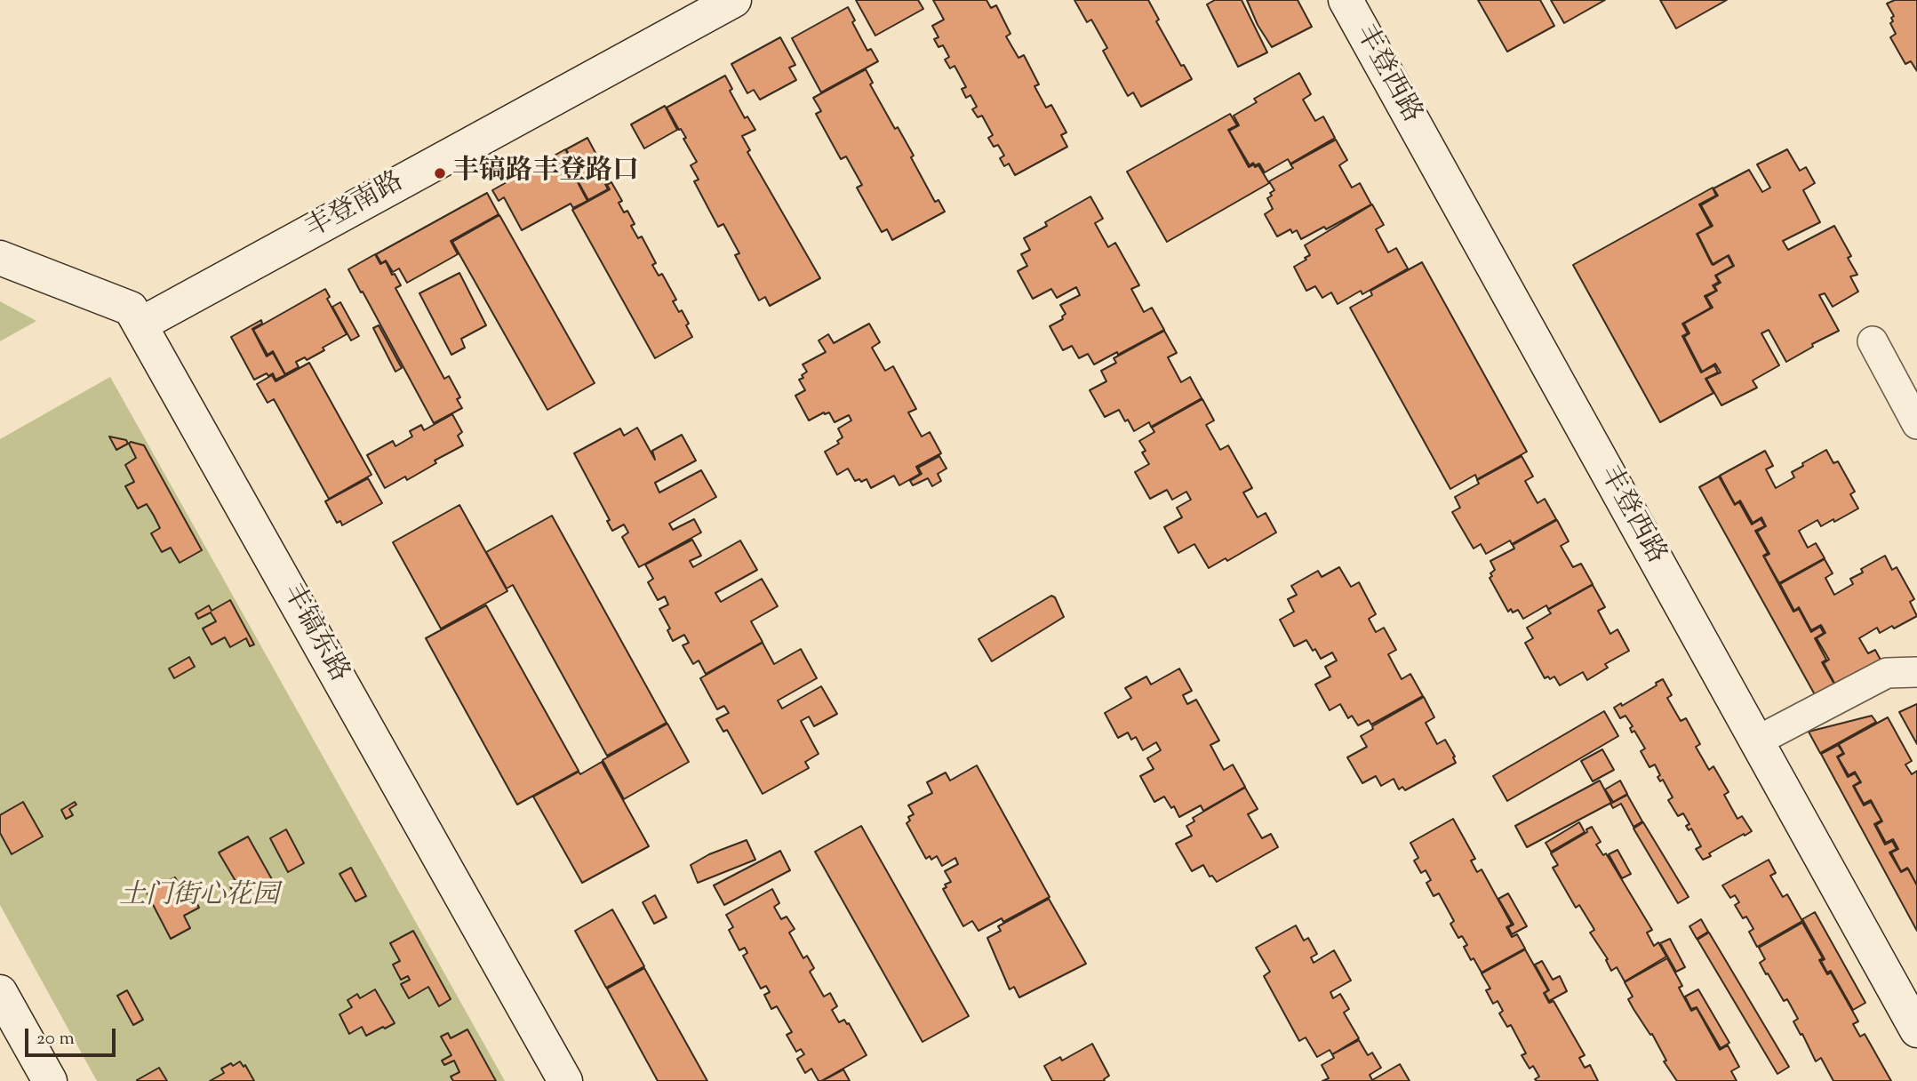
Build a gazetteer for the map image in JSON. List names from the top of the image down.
{
  "streets": {
    "street": ["丰登西路", "丰登南路", "丰镐东路"]
  },
  "crossings": [
    ["丰登南路", "丰镐东路"]
  ],
  "parks": ["土门街心花园"],
  "places": ["丰镐路丰登路口"],
  "scale_bar": "20 m"
}
